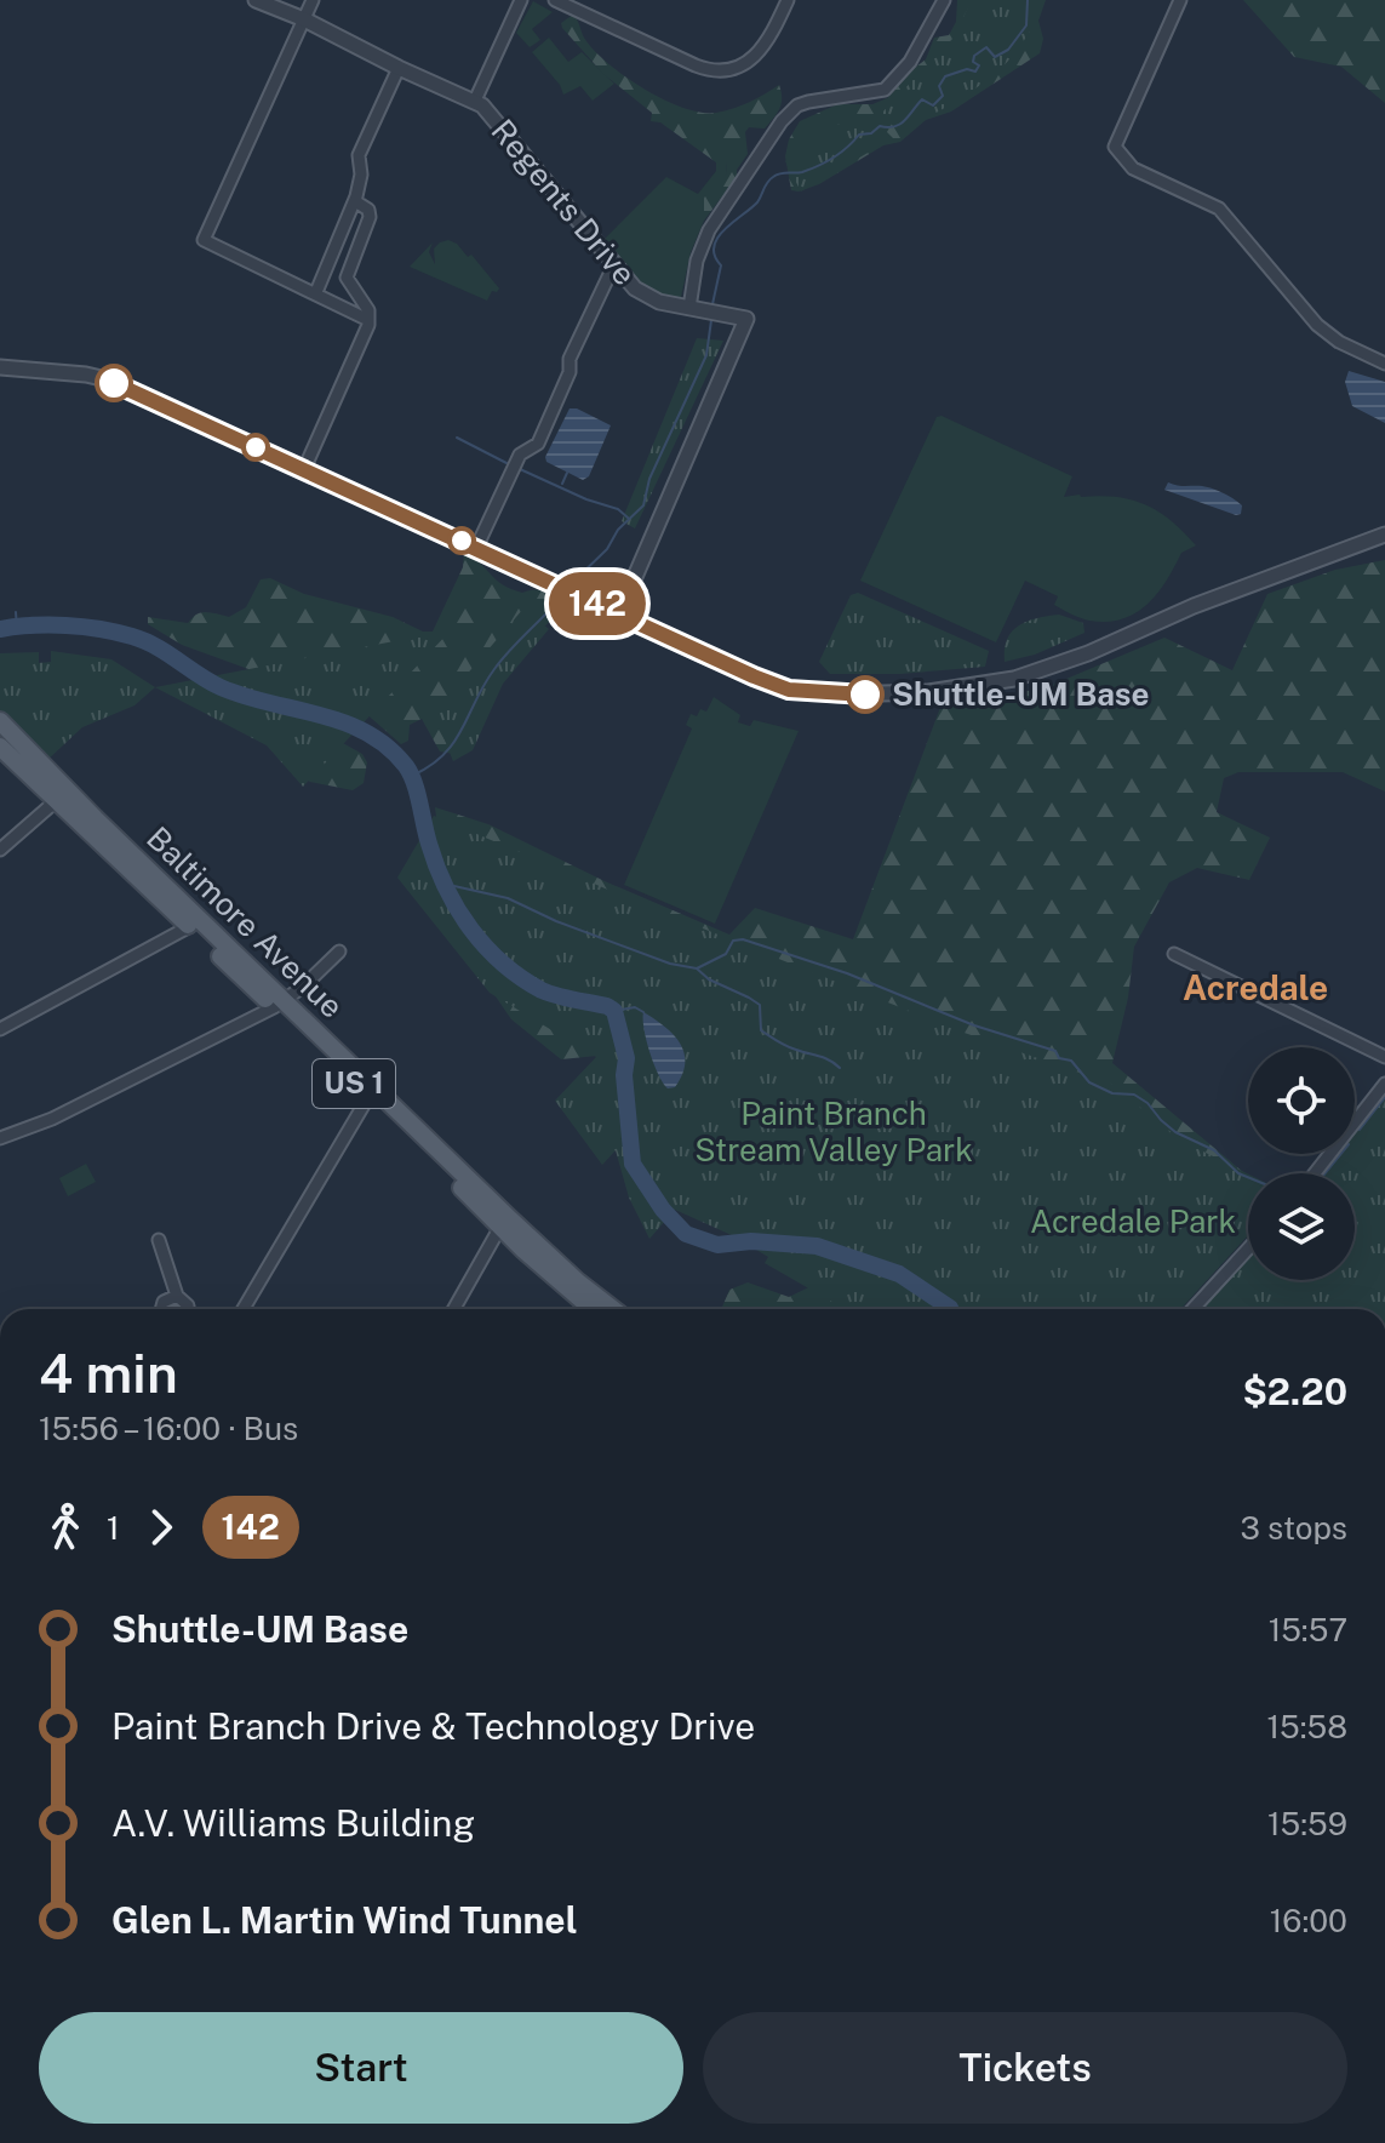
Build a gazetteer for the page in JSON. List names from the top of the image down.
{
  "streets": {
    "main road": ["Baltimore Avenue", "US 1"],
    "street": ["Regents Drive"]
  },
  "districts": ["Acredale"],
  "parks": ["Paint Branch Stream Valley Park", "Acredale Park"],
  "places": ["Shuttle-UM Base"],
  "lines": ["bus line 142"],
  "page": {
    "on_map": "142",
    "heading": ["4 min", "15:56 – 16:00 · Bus", "$2.20"],
    "legs": ["1", "142", "3 stops"],
    "list": [
      {
        "name": "Shuttle-UM Base",
        "value": "15:57"
      },
      {
        "name": "Paint Branch Drive & Technology Drive",
        "value": "15:58"
      },
      {
        "name": "A.V. Williams Building",
        "value": "15:59"
      },
      {
        "name": "Glen L. Martin Wind Tunnel",
        "value": "16:00"
      }
    ],
    "buttons": ["Start", "Tickets"]
  }
}
